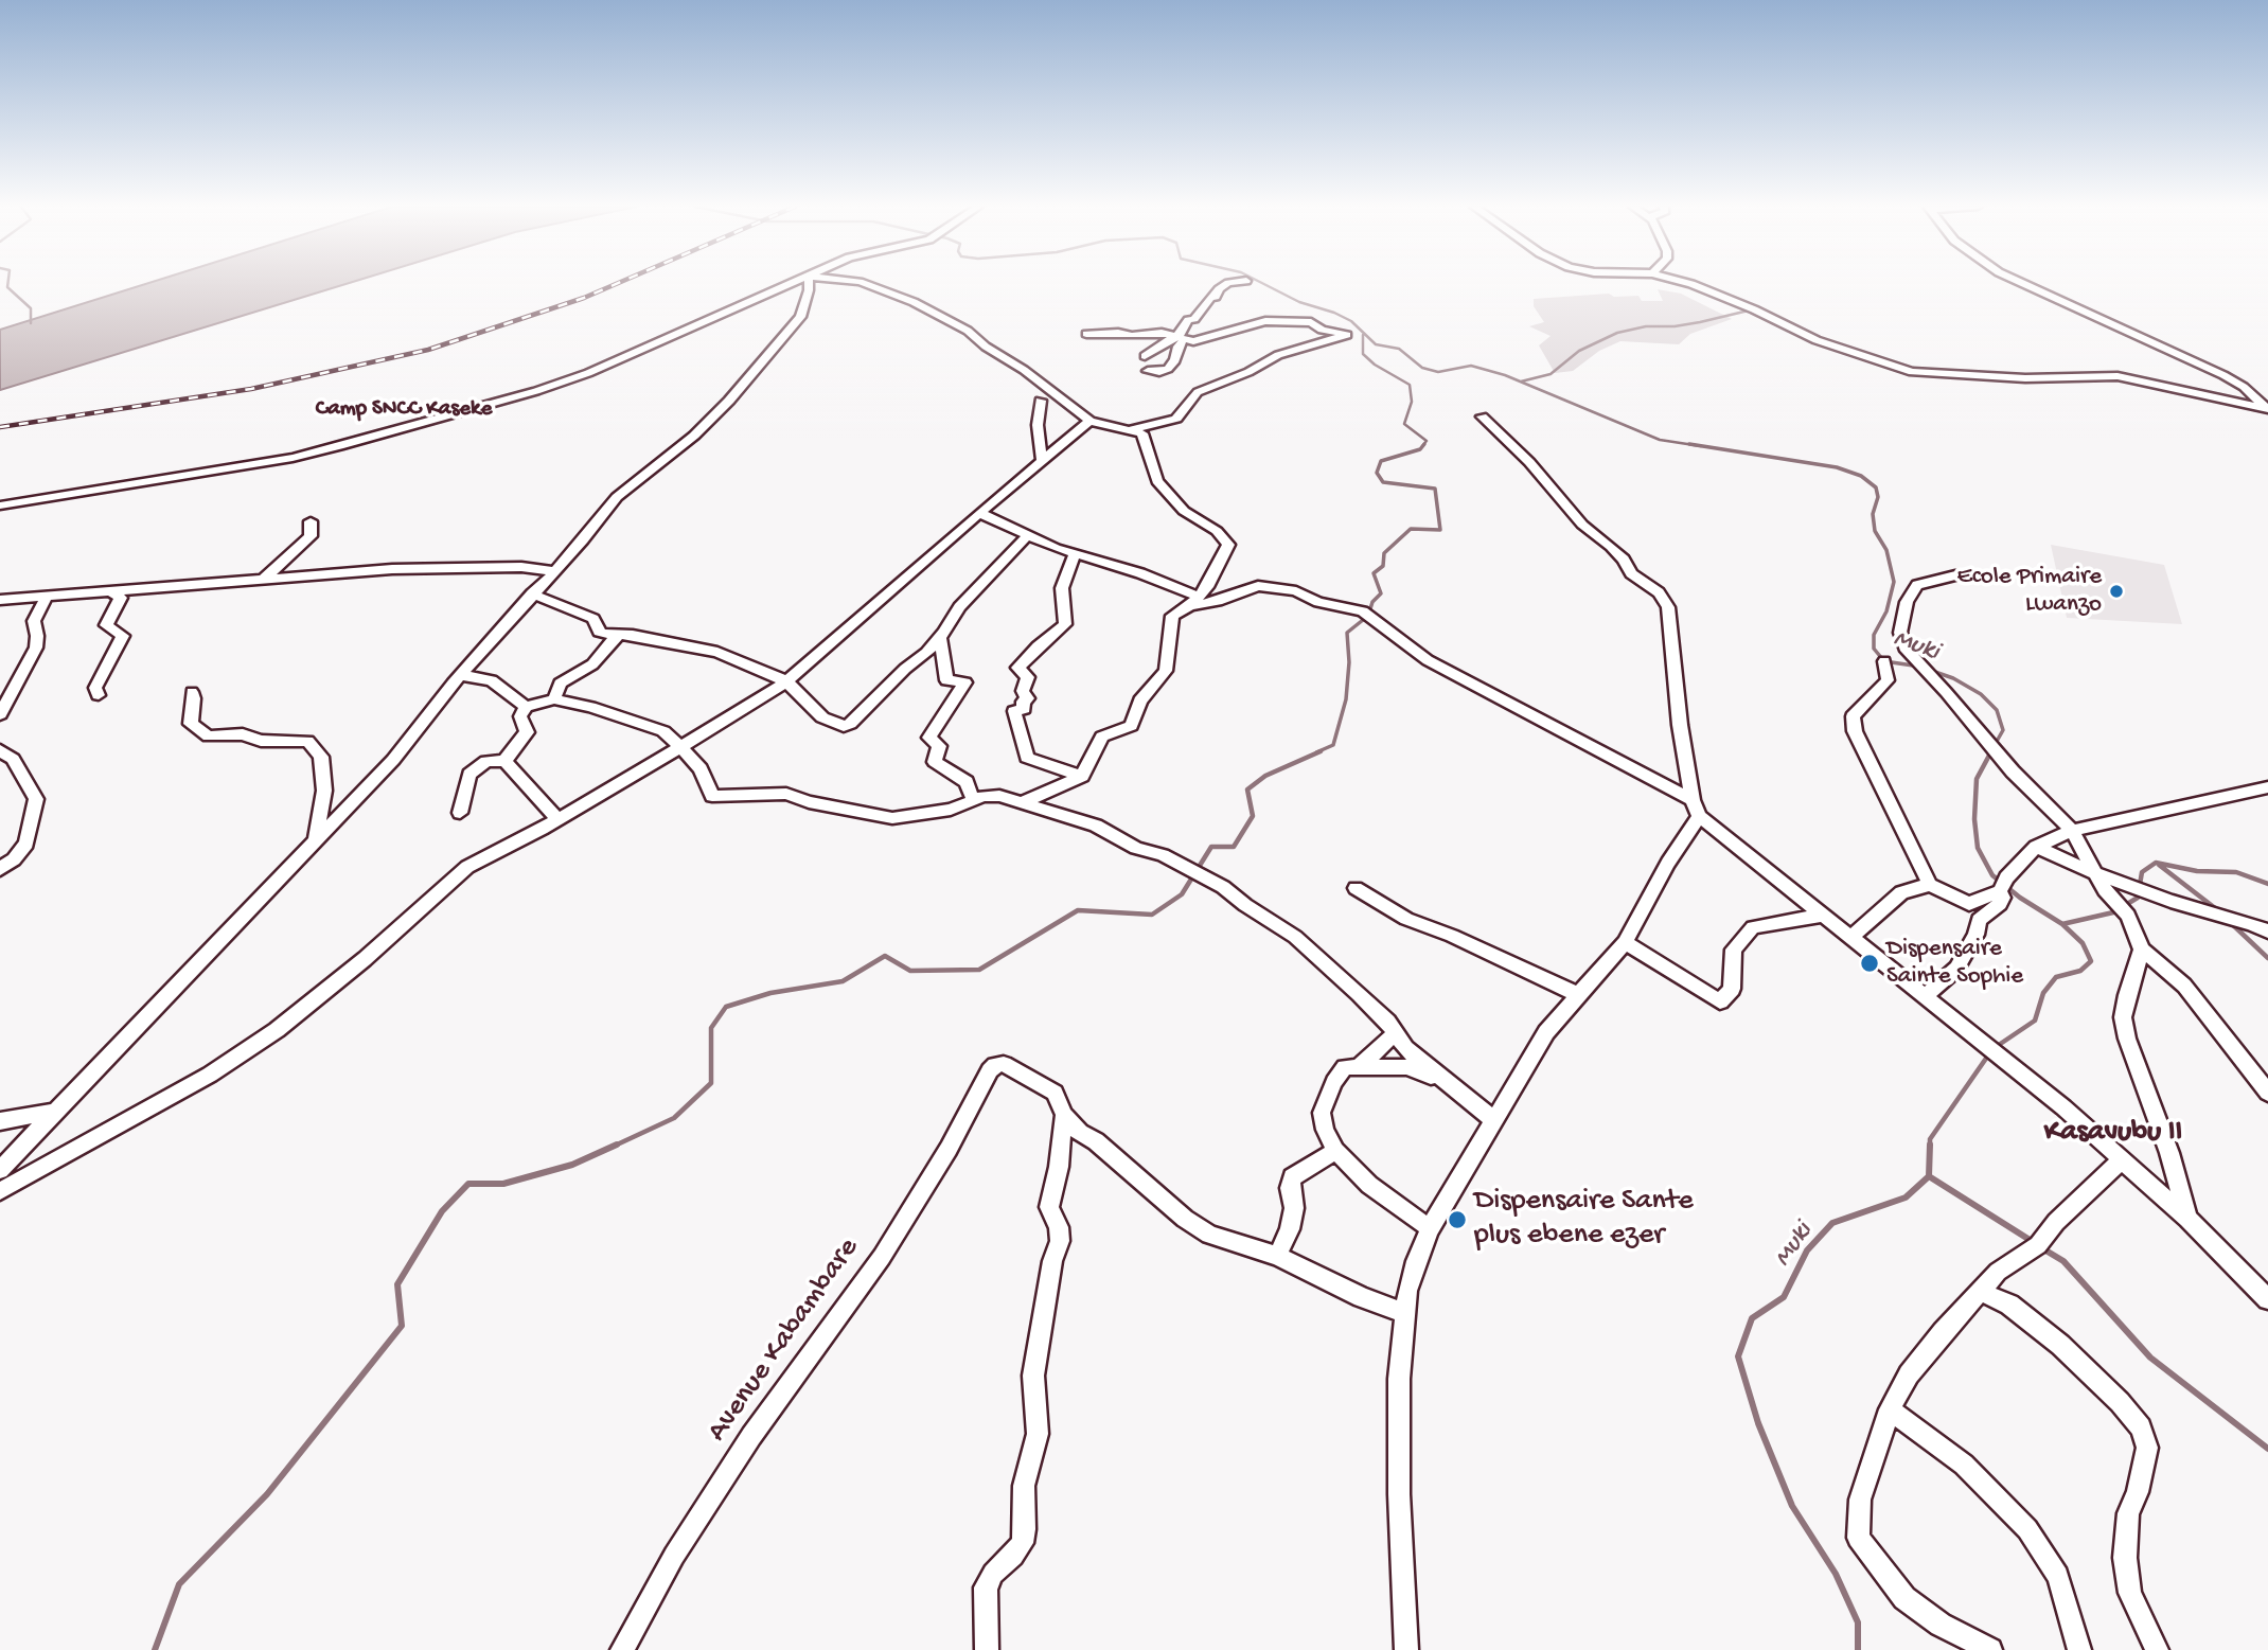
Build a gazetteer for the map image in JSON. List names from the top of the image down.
{
  "streets": {
    "street": ["Avenue Kabambare"]
  },
  "districts": ["Camp SNCC Kaseke", "Kasavubu II"],
  "water": ["Muki"],
  "places": ["Ecole Primaire Lwanzo", "Dispensaire Sainte Sophie", "Dispensaire Sante plus ebene ezer"]
}
